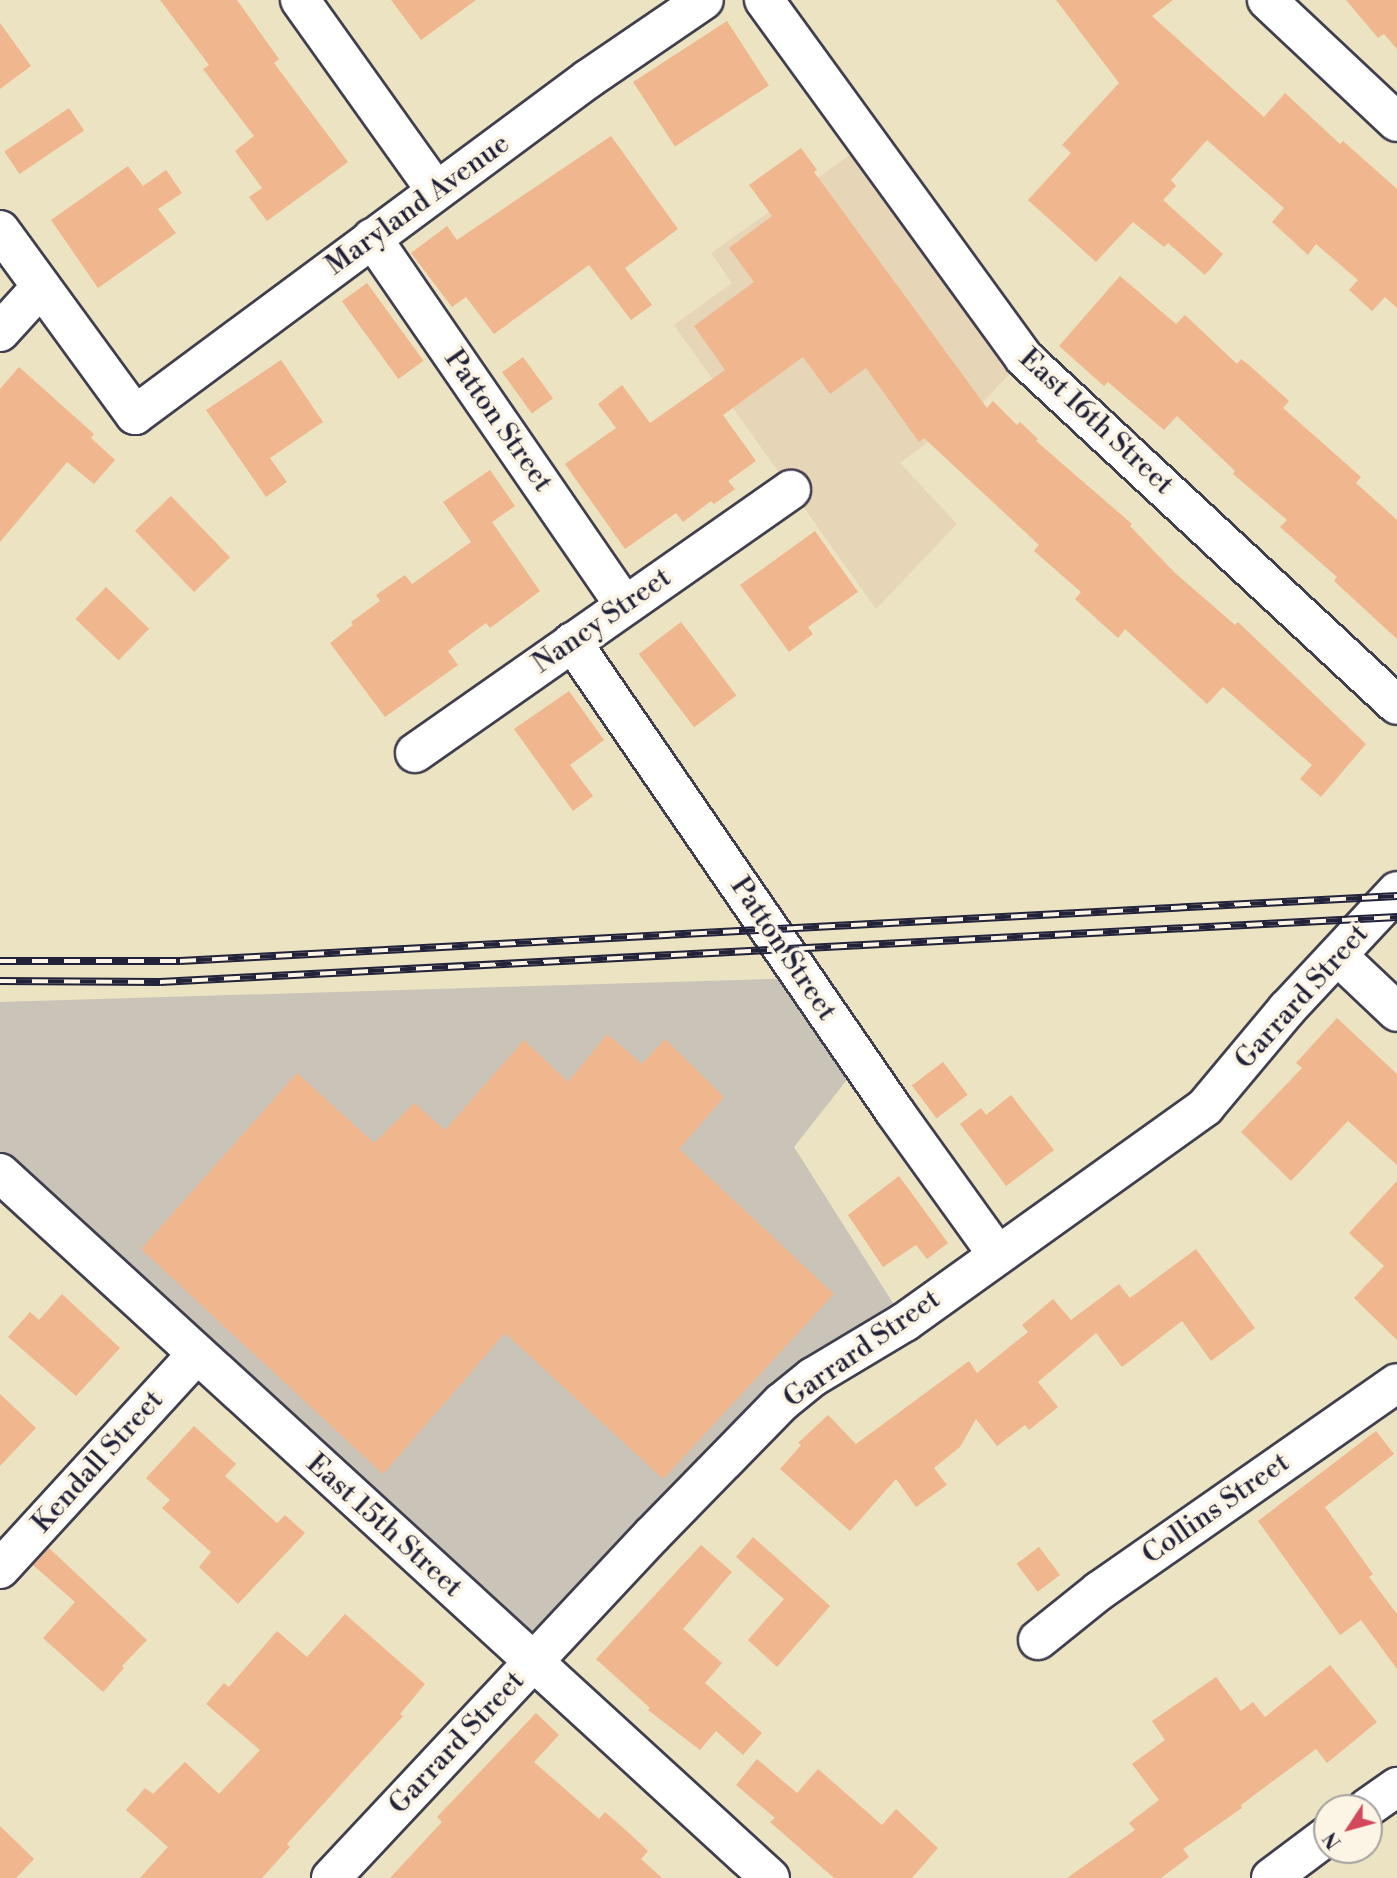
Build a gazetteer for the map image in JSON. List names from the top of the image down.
{
  "streets": {
    "street": [
      "Maryland Avenue",
      "Patton Street",
      "East 16th Street",
      "Nancy Street",
      "Garrard Street",
      "Kendall Street",
      "Collins Street",
      "East 15th Street"
    ]
  },
  "crossings": [
    ["Maryland Avenue", "Patton Street"],
    ["Patton Street", "Nancy Street"],
    ["Patton Street", "Garrard Street"],
    ["Garrard Street", "East 15th Street"],
    ["Kendall Street", "East 15th Street"]
  ],
  "north": "bottom left"
}
